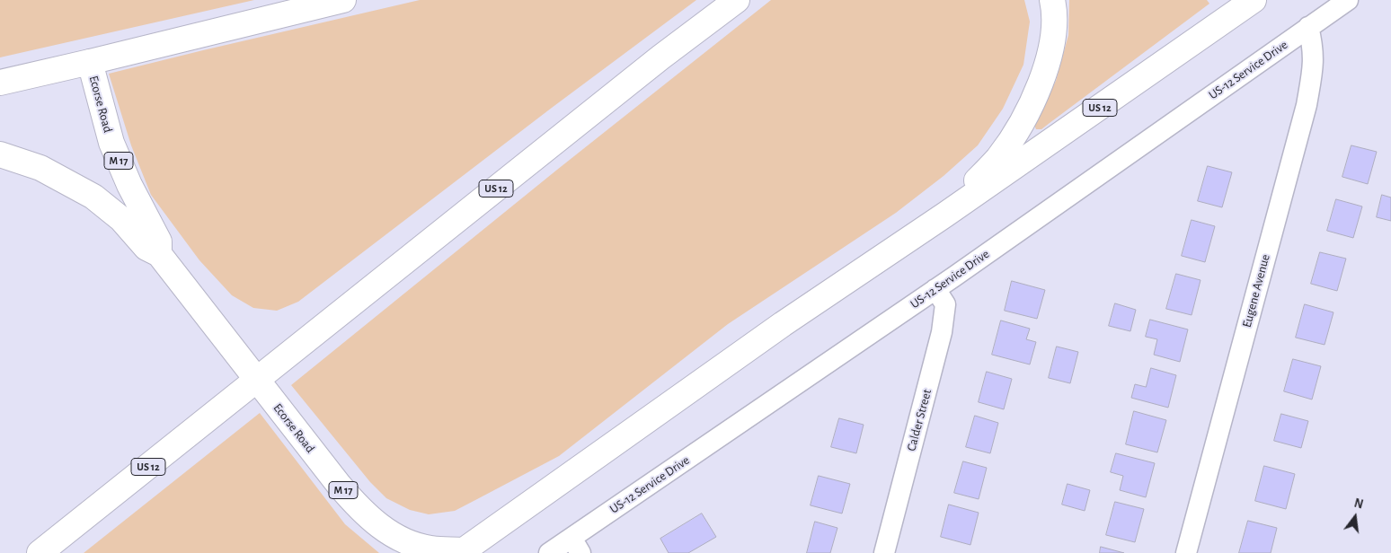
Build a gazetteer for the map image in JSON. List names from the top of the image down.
{
  "streets": {
    "main road": ["Ecorse Road", "US 12", "M 17"],
    "street": ["US-12 Service Drive", "Eugene Avenue", "Calder Street"]
  },
  "crossings": [
    ["US-12 Service Drive", "Eugene Avenue"],
    ["US-12 Service Drive", "Calder Street"],
    ["Ecorse Road", "US 12"]
  ],
  "north": "top"
}
